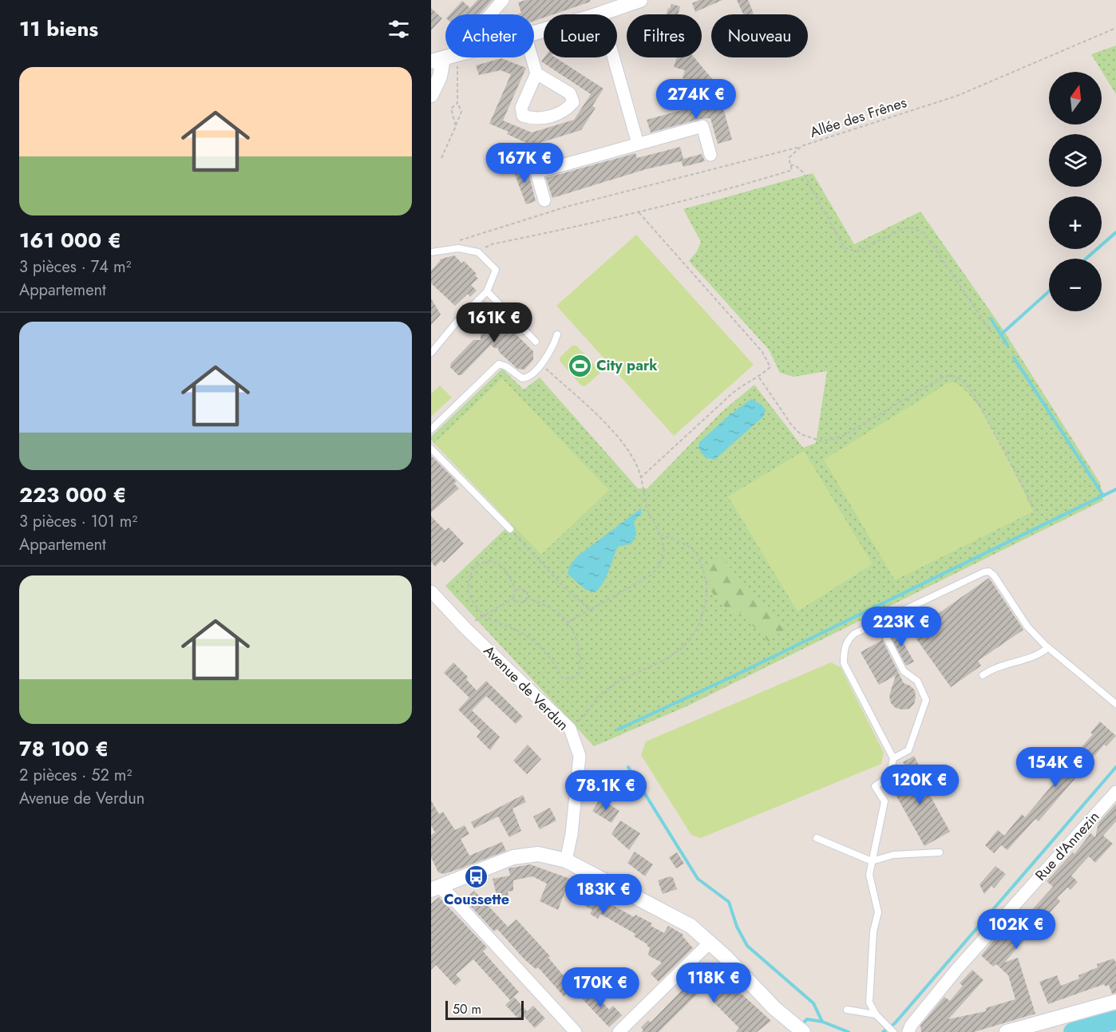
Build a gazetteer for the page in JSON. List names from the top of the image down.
{
  "streets": {
    "street": ["Avenue de Verdun", "Rue d'Annezin"],
    "path": ["Allée des Frênes"]
  },
  "places": {
    "sports": ["City park"],
    "bus stop": ["Coussette"]
  },
  "scale_bar": "50 m",
  "north": "top",
  "page": {
    "heading": "11 biens",
    "chip": [
      "Acheter",
      "Louer",
      "Filtres",
      "Nouveau"
    ],
    "list": [
      {
        "name": "161 000 €",
        "note": "3 pièces · 74 m² · Appartement"
      },
      {
        "name": "223 000 €",
        "note": "3 pièces · 101 m² · Appartement"
      },
      {
        "name": "78 100 €",
        "note": "2 pièces · 52 m² · Avenue de Verdun"
      }
    ],
    "map_buttons": ["+", "−"],
    "price": [
      "274K €",
      "167K €",
      "161K €",
      "223K €",
      "154K €",
      "120K €",
      "78.1K €",
      "183K €",
      "102K €",
      "118K €",
      "170K €"
    ],
    "scale": "50 m"
  }
}
